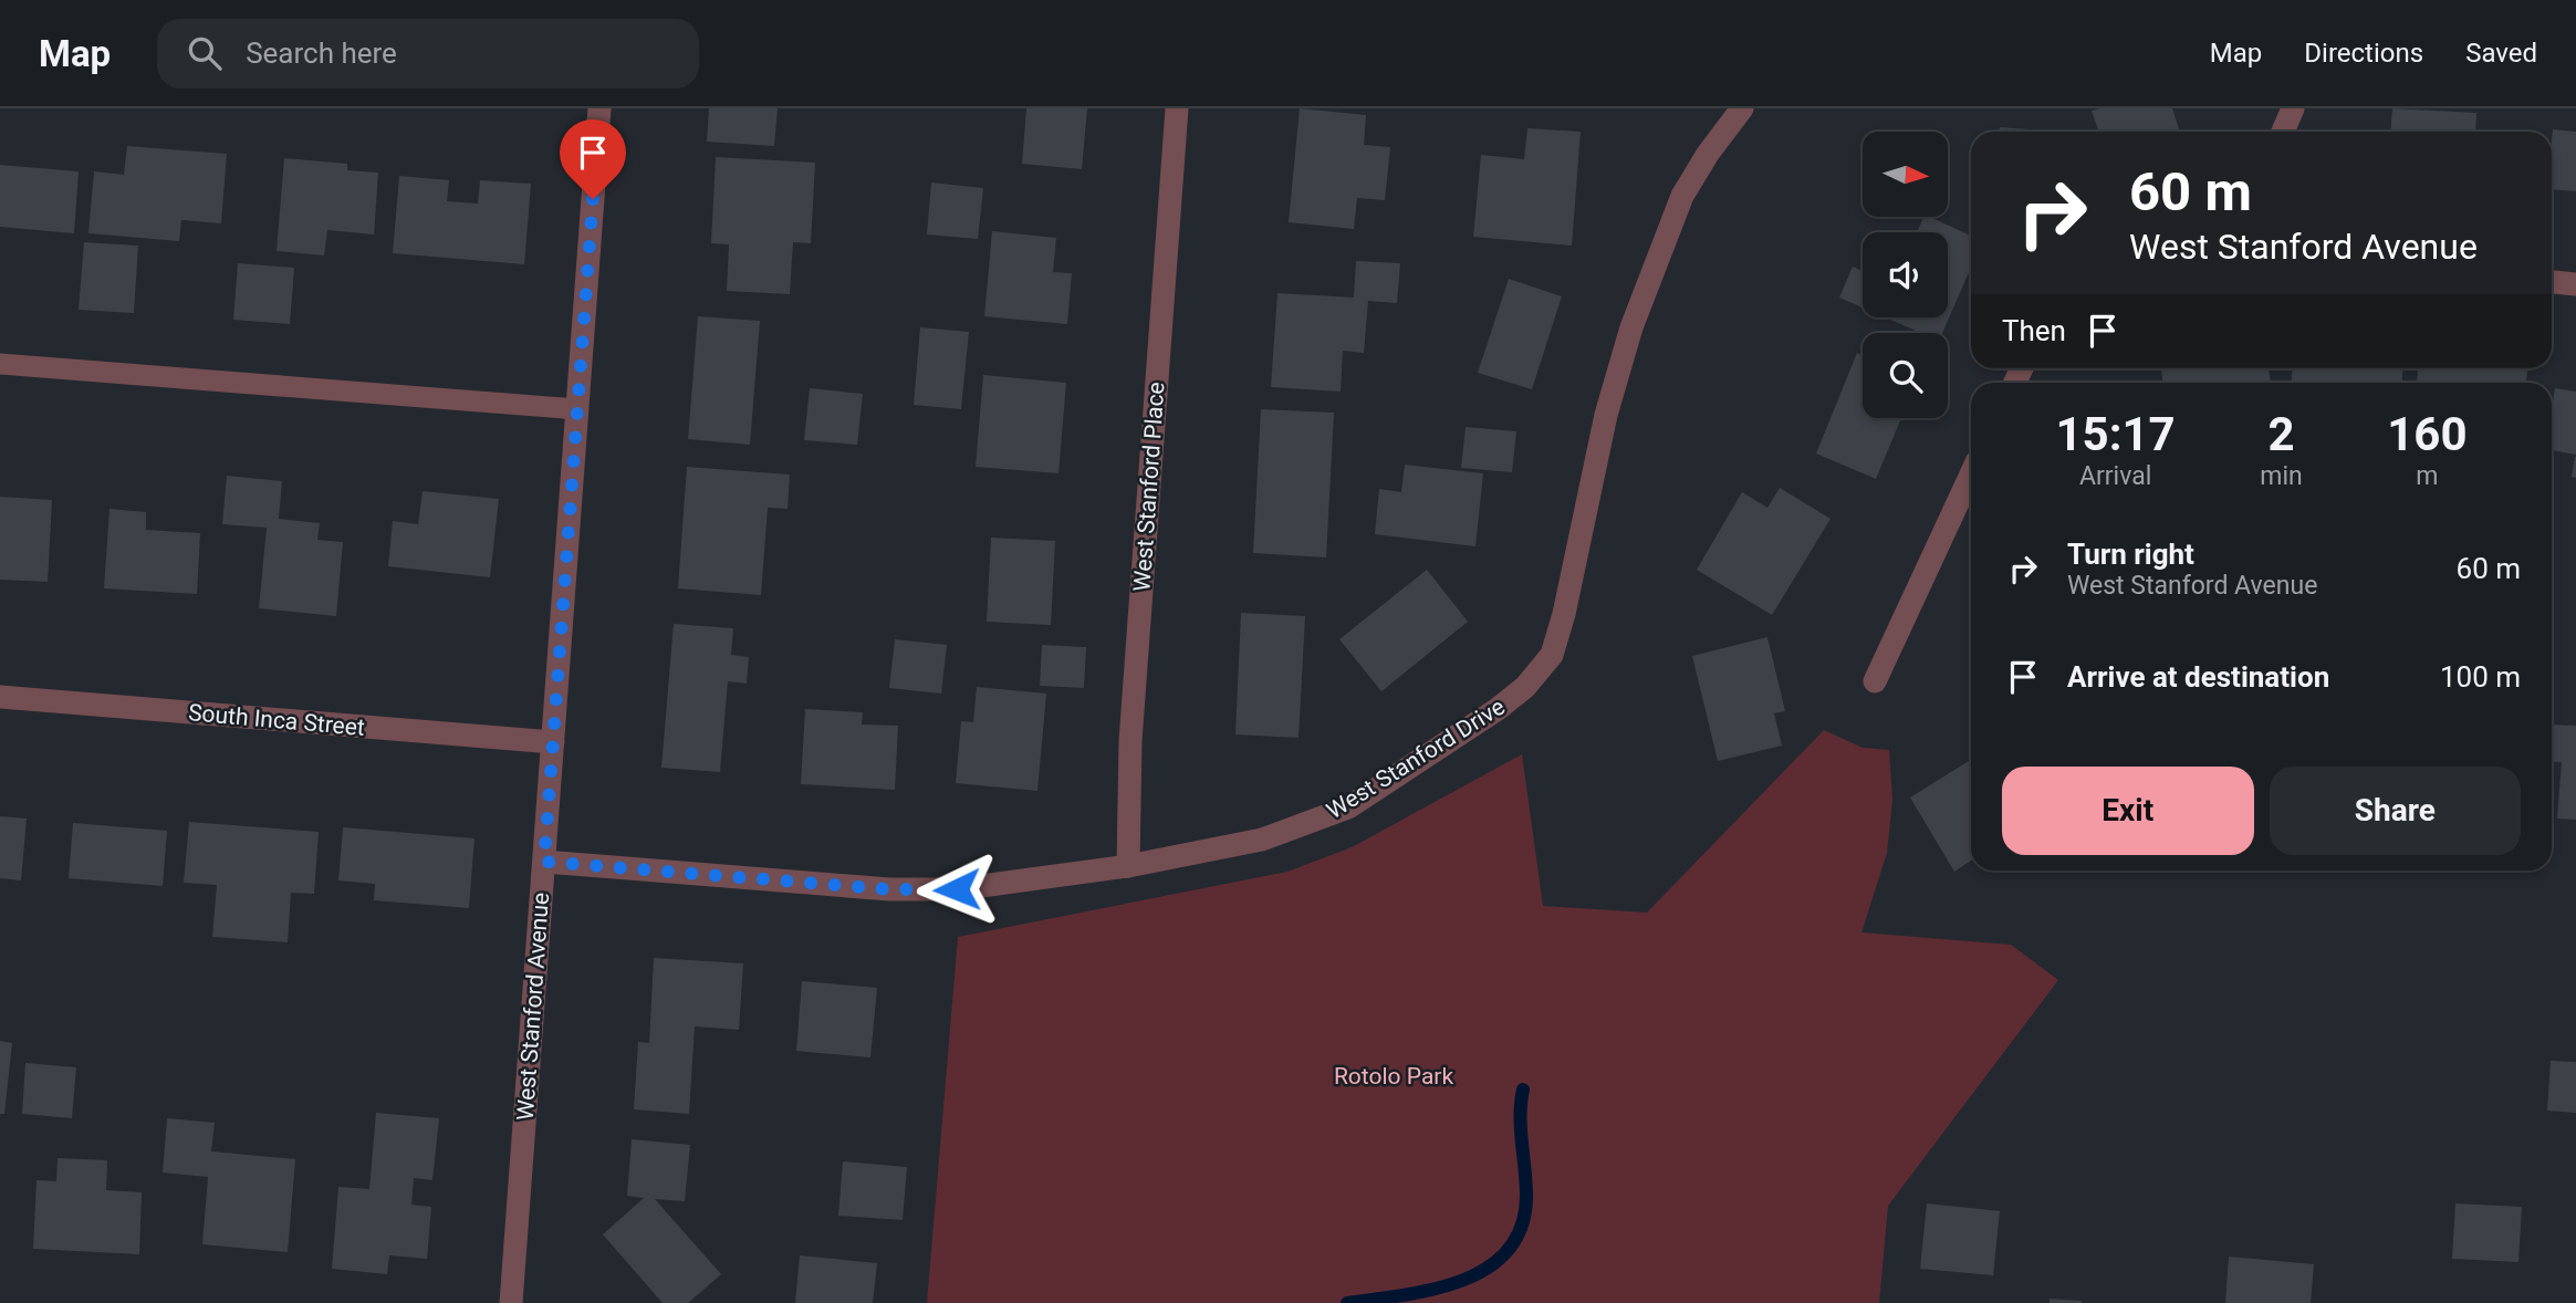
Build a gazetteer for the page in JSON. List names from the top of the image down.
{
  "streets": {
    "street": [
      "West Stanford Place",
      "South Inca Street",
      "West Stanford Drive",
      "West Stanford Avenue"
    ]
  },
  "crossings": [
    ["West Stanford Place", "West Stanford Drive"],
    ["South Inca Street", "West Stanford Avenue"],
    ["West Stanford Drive", "West Stanford Avenue"]
  ],
  "parks": ["Rotolo Park"],
  "north": "right",
  "page": {
    "header": "Map",
    "search": "Search here",
    "nav": ["Map", "Directions", "Saved"],
    "turn": ["60 m", "West Stanford Avenue"],
    "then": "Then",
    "eta": [
      "15:17",
      "Arrival",
      "2",
      "min",
      "160",
      "m"
    ],
    "list": [
      {
        "name": "Turn right",
        "note": "West Stanford Avenue",
        "value": "60 m"
      },
      {
        "name": "Arrive at destination",
        "value": "100 m"
      }
    ],
    "buttons": ["Exit", "Share"]
  }
}
